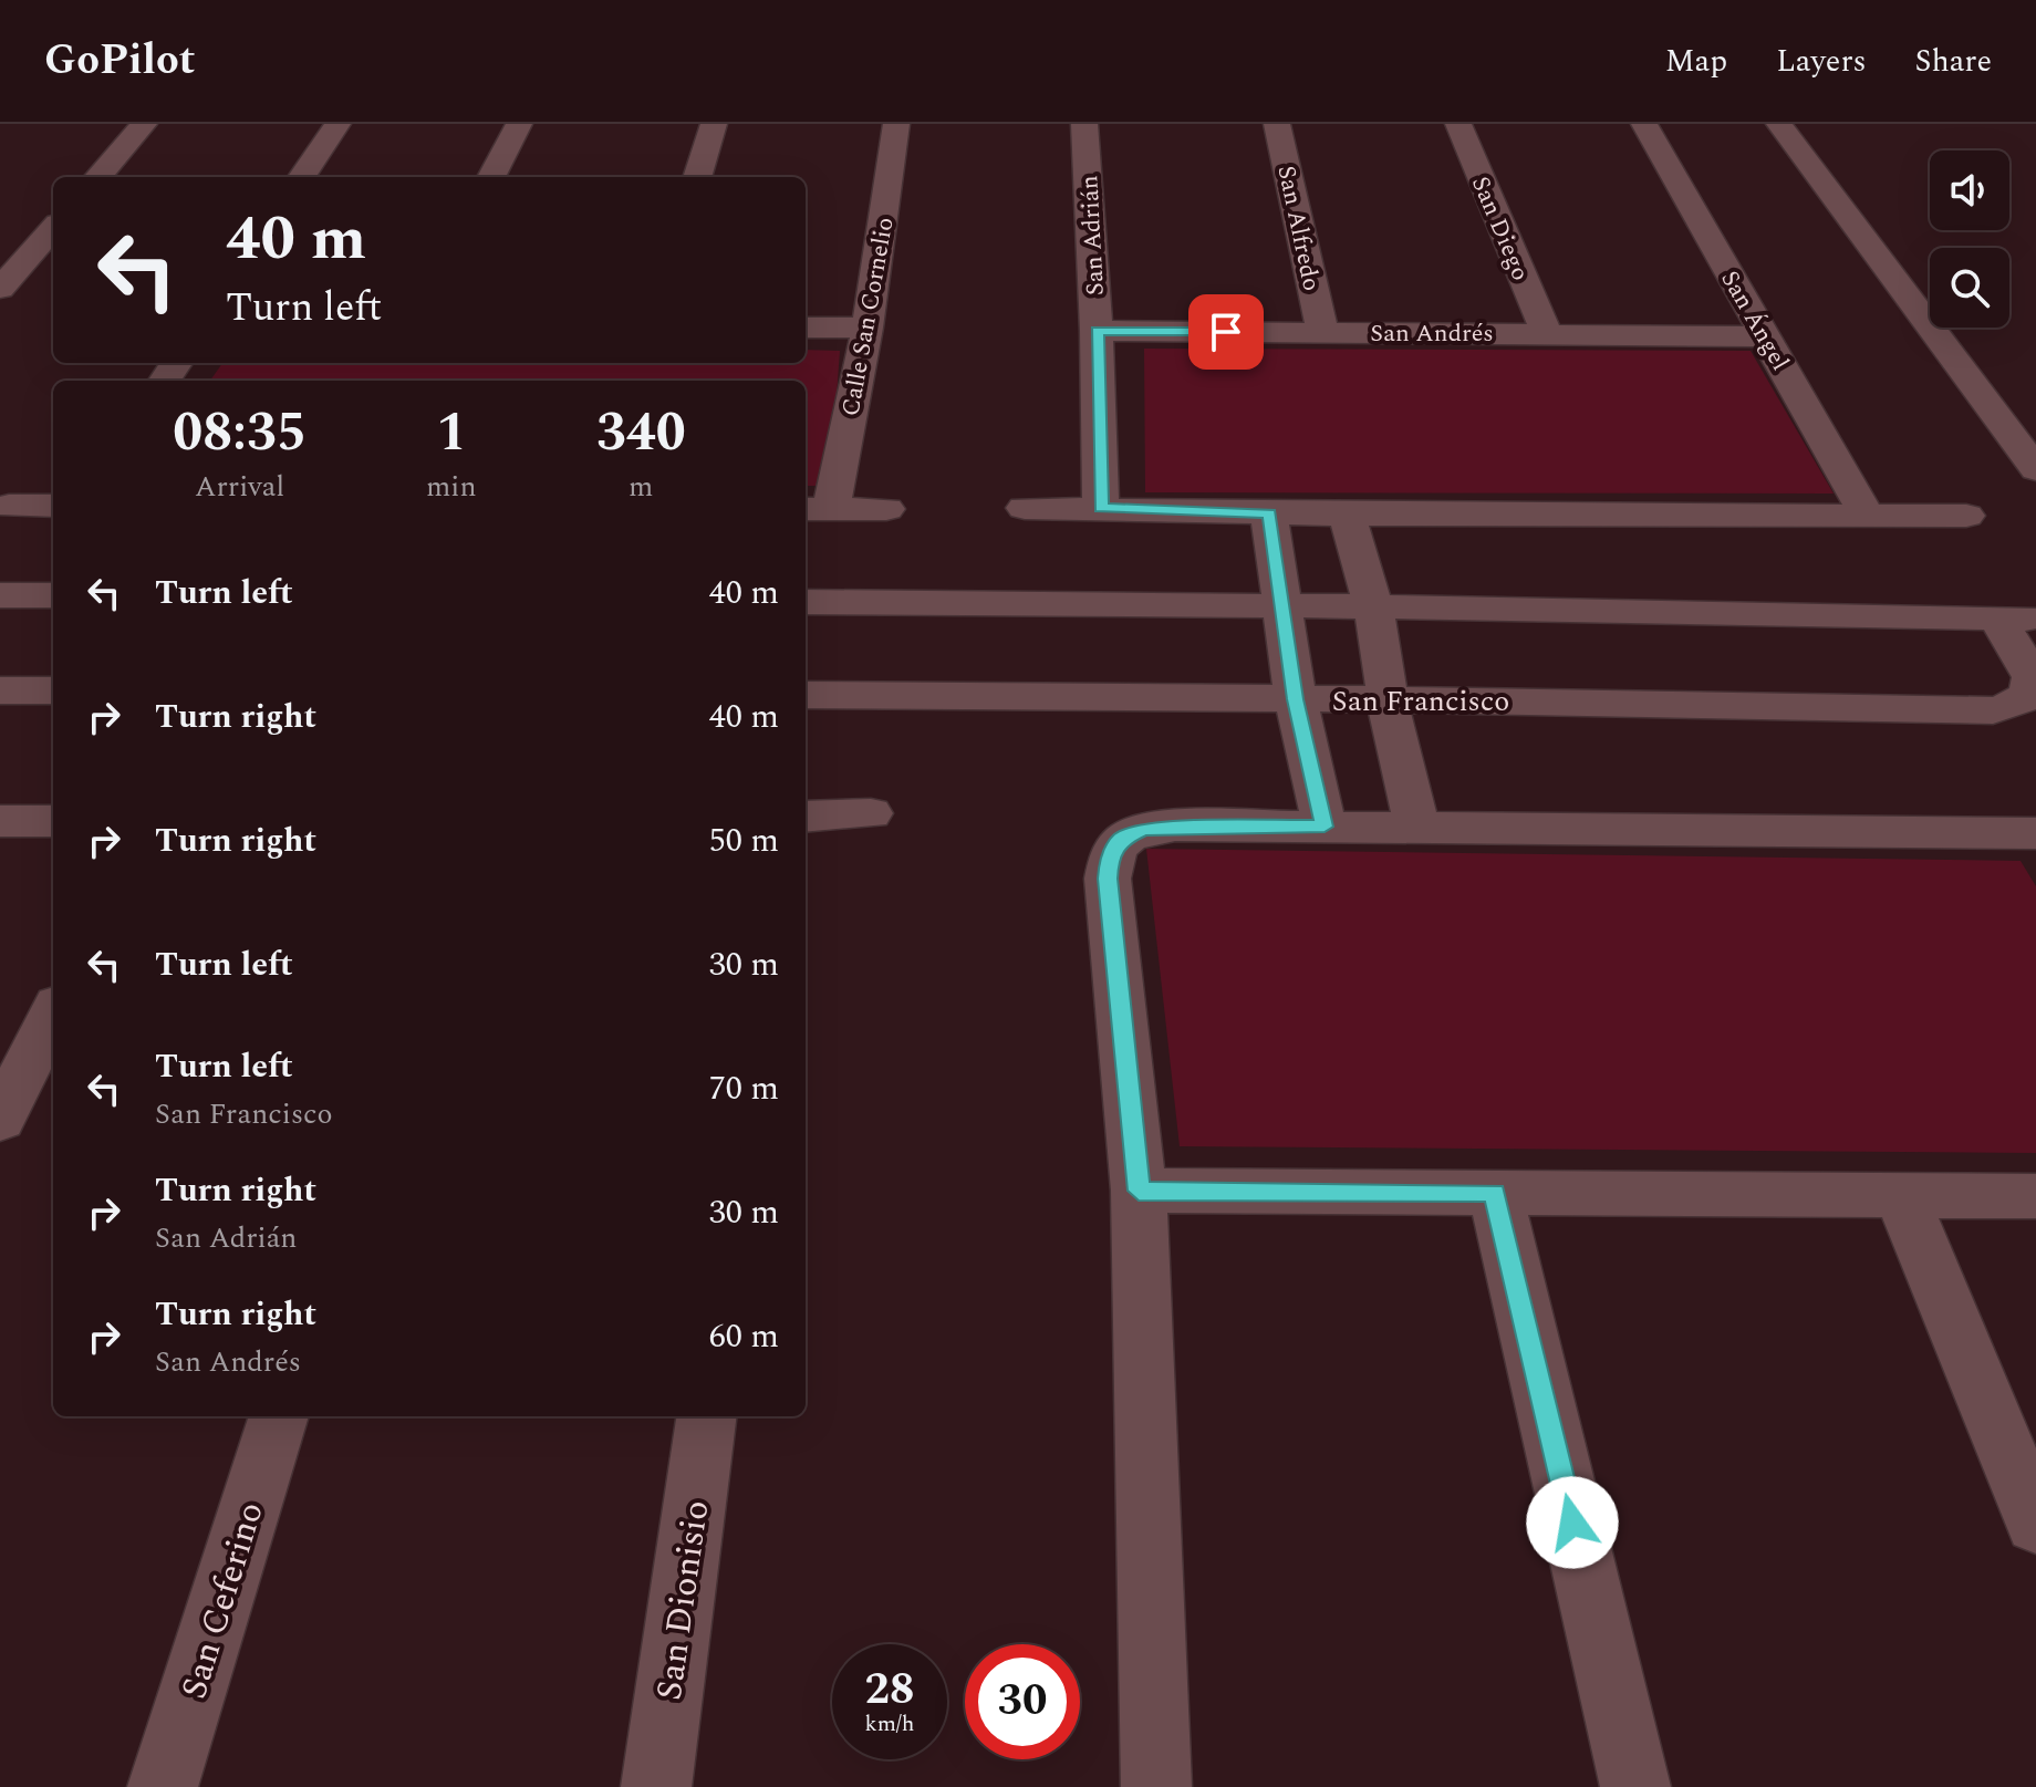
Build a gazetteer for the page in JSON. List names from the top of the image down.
{
  "streets": {
    "street": [
      "San Alfredo",
      "San Diego",
      "San Adrián",
      "Calle San Cornelio",
      "San Ángel",
      "San Andrés",
      "San Francisco",
      "San Ceferino",
      "San Dionisio"
    ]
  },
  "crossings": [
    ["San Alfredo", "San Andrés"],
    ["San Diego", "San Andrés"],
    ["San Adrián", "San Andrés"],
    ["San Ángel", "San Andrés"]
  ],
  "page": {
    "header": "GoPilot",
    "nav": ["Map", "Layers", "Share"],
    "turn": ["40 m", "Turn left"],
    "eta": [
      "08:35",
      "Arrival",
      "1",
      "min",
      "340",
      "m"
    ],
    "list": [
      {
        "name": "Turn left",
        "value": "40 m"
      },
      {
        "name": "Turn right",
        "value": "40 m"
      },
      {
        "name": "Turn right",
        "value": "50 m"
      },
      {
        "name": "Turn left",
        "value": "30 m"
      },
      {
        "name": "Turn left",
        "note": "San Francisco",
        "value": "70 m"
      },
      {
        "name": "Turn right",
        "note": "San Adrián",
        "value": "30 m"
      },
      {
        "name": "Turn right",
        "note": "San Andrés",
        "value": "60 m"
      }
    ],
    "speed": "28 km/h",
    "limit": "30"
  }
}
